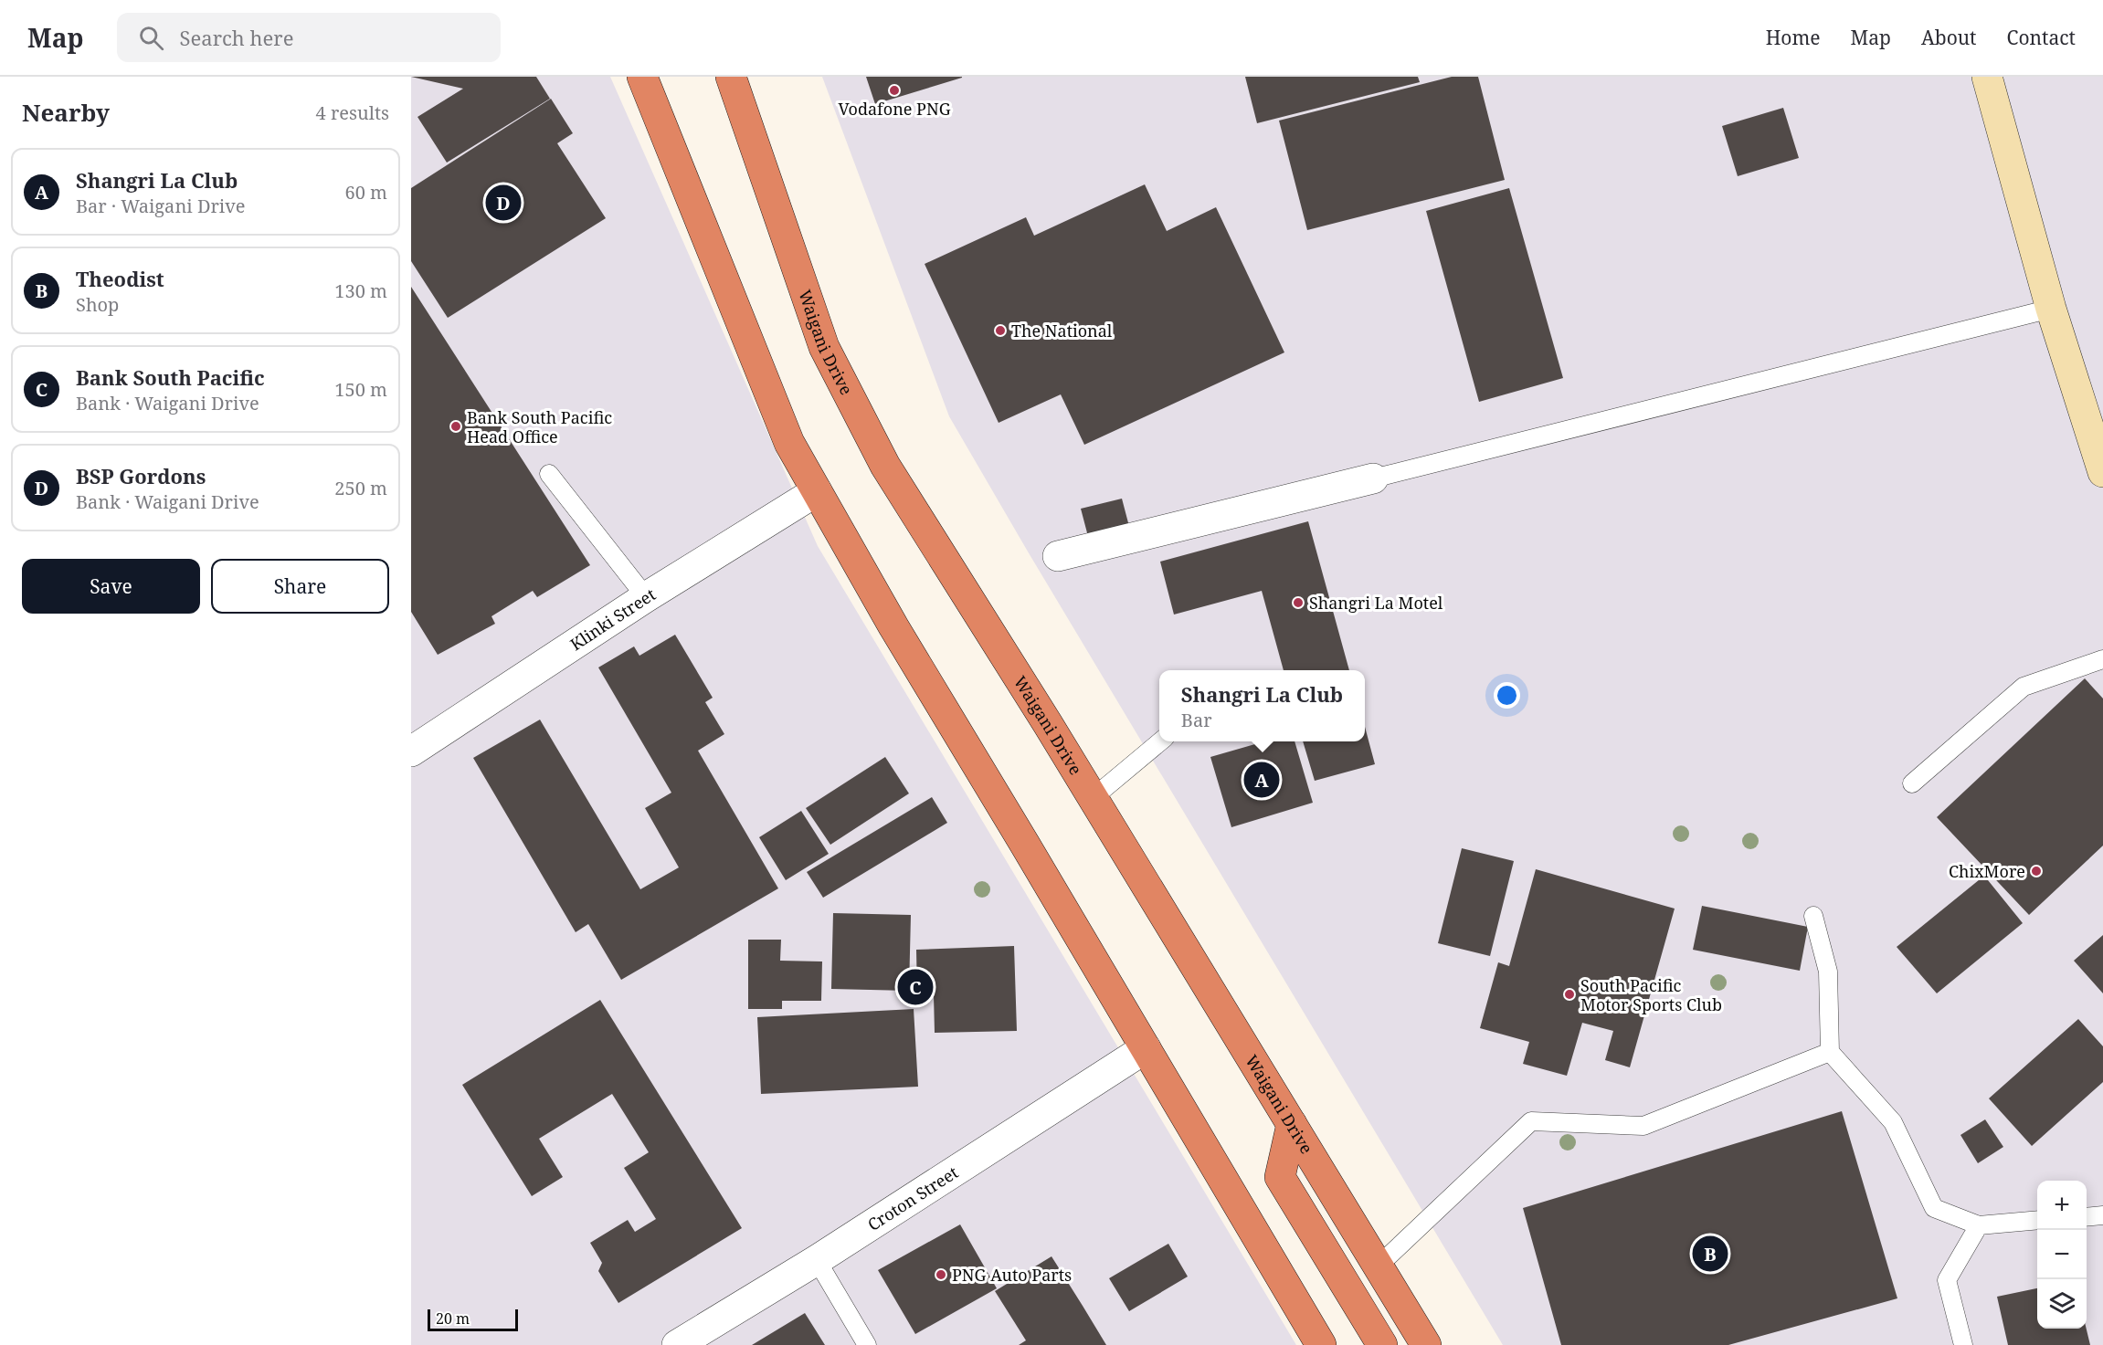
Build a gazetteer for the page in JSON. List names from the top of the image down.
{
  "streets": {
    "highway": ["Waigani Drive"],
    "street": ["Klinki Street", "Croton Street"]
  },
  "places": [
    "Vodafone PNG",
    "The National",
    "Bank South Pacific Head Office",
    "Shangri La Motel",
    "ChixMore",
    "South Pacific Motor Sports Club",
    "PNG Auto Parts"
  ],
  "scale_bar": "20 m",
  "page": {
    "header": "Map",
    "search": "Search here",
    "nav": [
      "Home",
      "Map",
      "About",
      "Contact"
    ],
    "heading": ["Nearby", "4 results"],
    "list": [
      {
        "mark": "A",
        "name": "Shangri La Club",
        "note": "Bar · Waigani Drive",
        "value": "60 m"
      },
      {
        "mark": "B",
        "name": "Theodist",
        "note": "Shop",
        "value": "130 m"
      },
      {
        "mark": "C",
        "name": "Bank South Pacific",
        "note": "Bank · Waigani Drive",
        "value": "150 m"
      },
      {
        "mark": "D",
        "name": "BSP Gordons",
        "note": "Bank · Waigani Drive",
        "value": "250 m"
      }
    ],
    "pins": [
      "D",
      "A",
      "C",
      "B"
    ],
    "buttons": ["Save", "Share"],
    "popup": ["Shangri La Club", "Bar"],
    "map_buttons": ["+", "−"],
    "scale": "20 m"
  }
}
